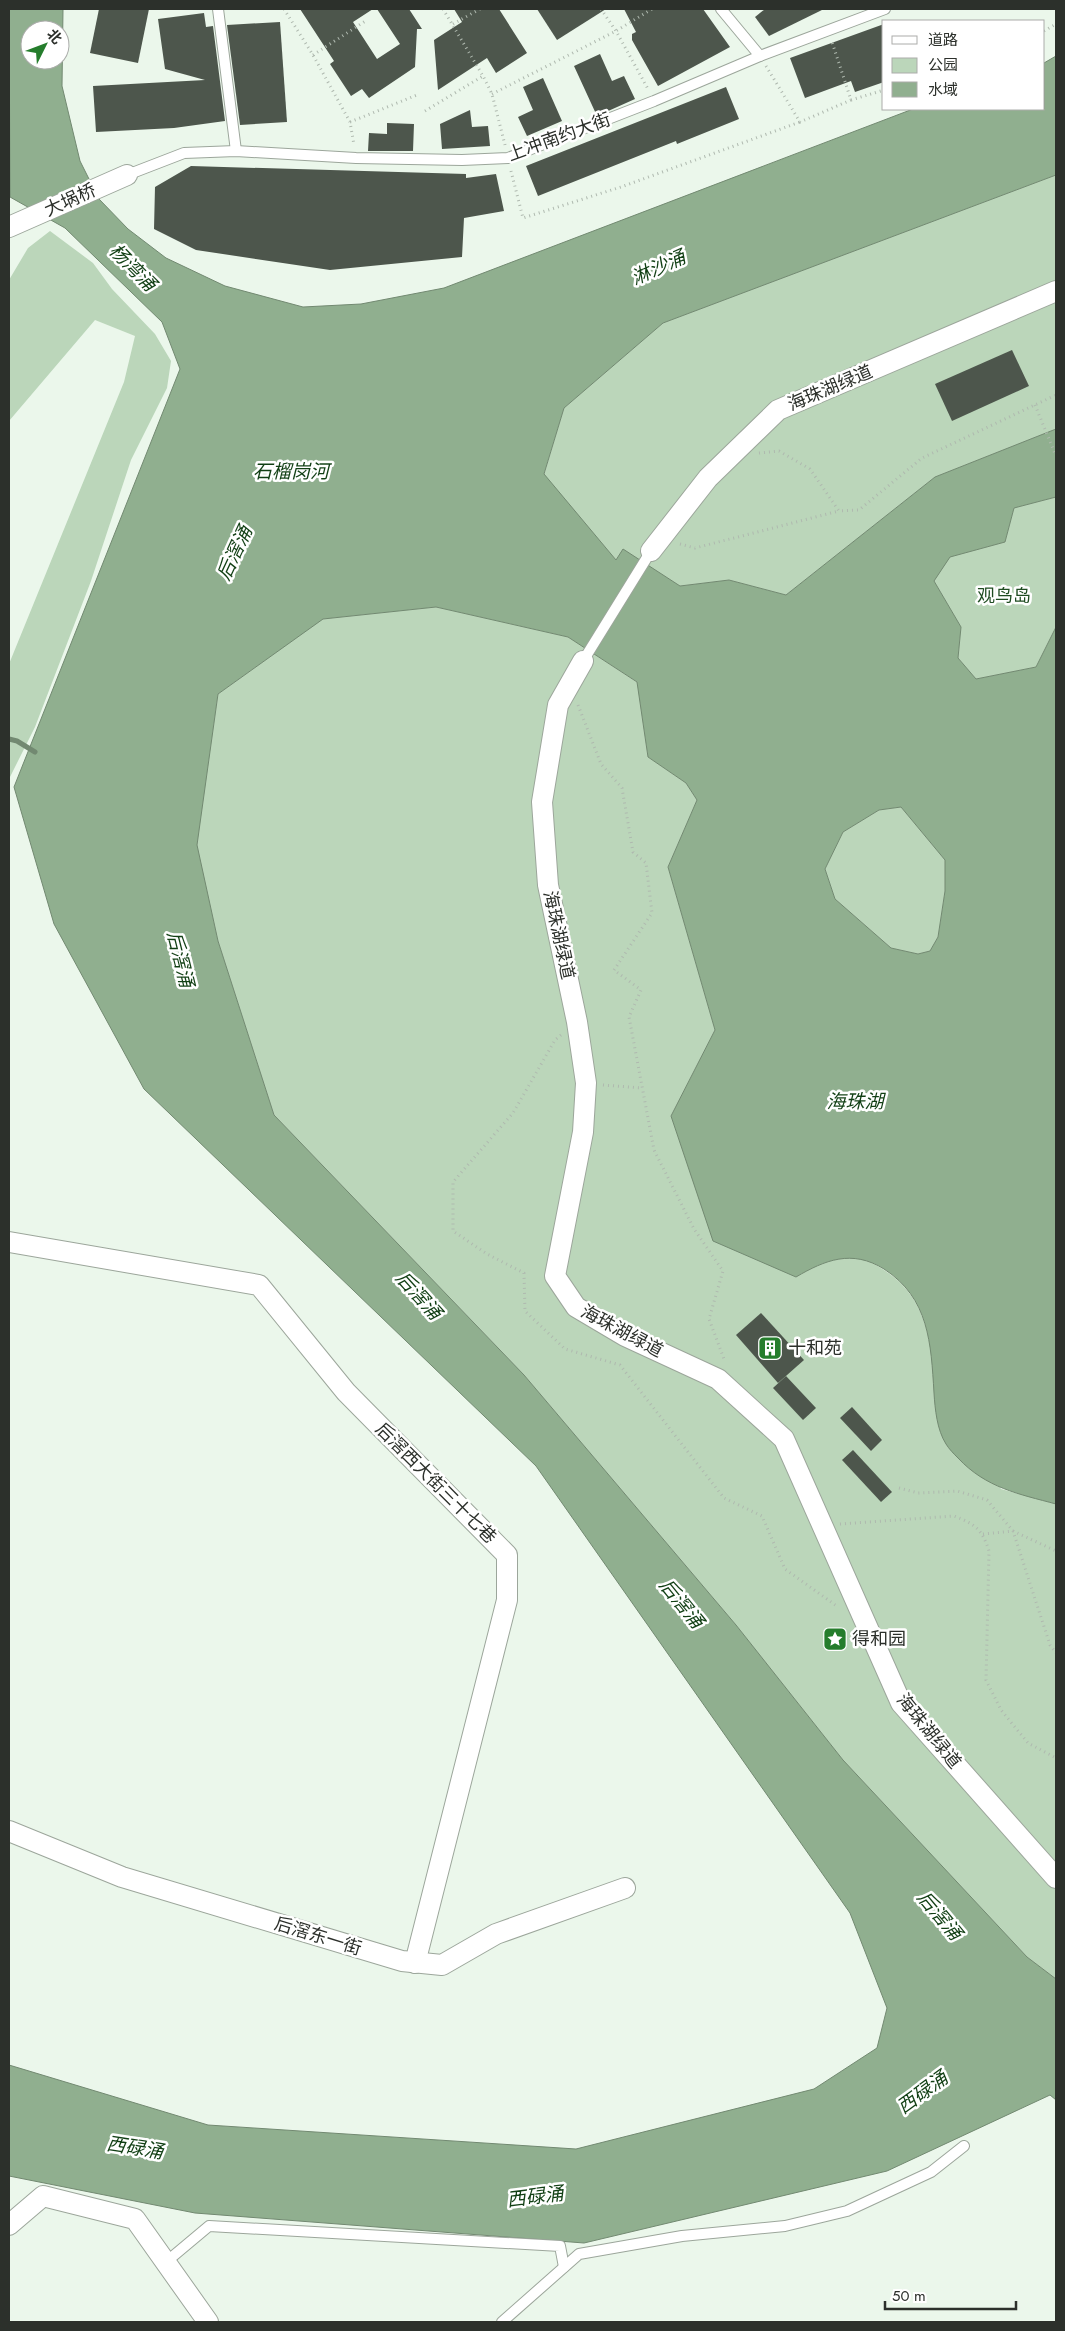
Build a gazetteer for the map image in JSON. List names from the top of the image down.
{
  "streets": {
    "street": [
      "大埚桥",
      "海珠湖绿道",
      "后滘西大街三十七巷",
      "后滘东一街"
    ],
    "lane": ["上冲南约大街"]
  },
  "crossings": [
    ["上冲南约大街", "大埚桥"],
    ["后滘西大街三十七巷", "后滘东一街"]
  ],
  "water": [
    "杨湾涌",
    "淋沙涌",
    "石榴岗河",
    "后滘涌",
    "海珠湖",
    "西碌涌"
  ],
  "parks": ["观鸟岛"],
  "places": {
    "building": ["十和苑"],
    "place": ["得和园"]
  },
  "legend": ["道路", "公园", "水域"],
  "scale_bar": "50 m",
  "north": "top right"
}
